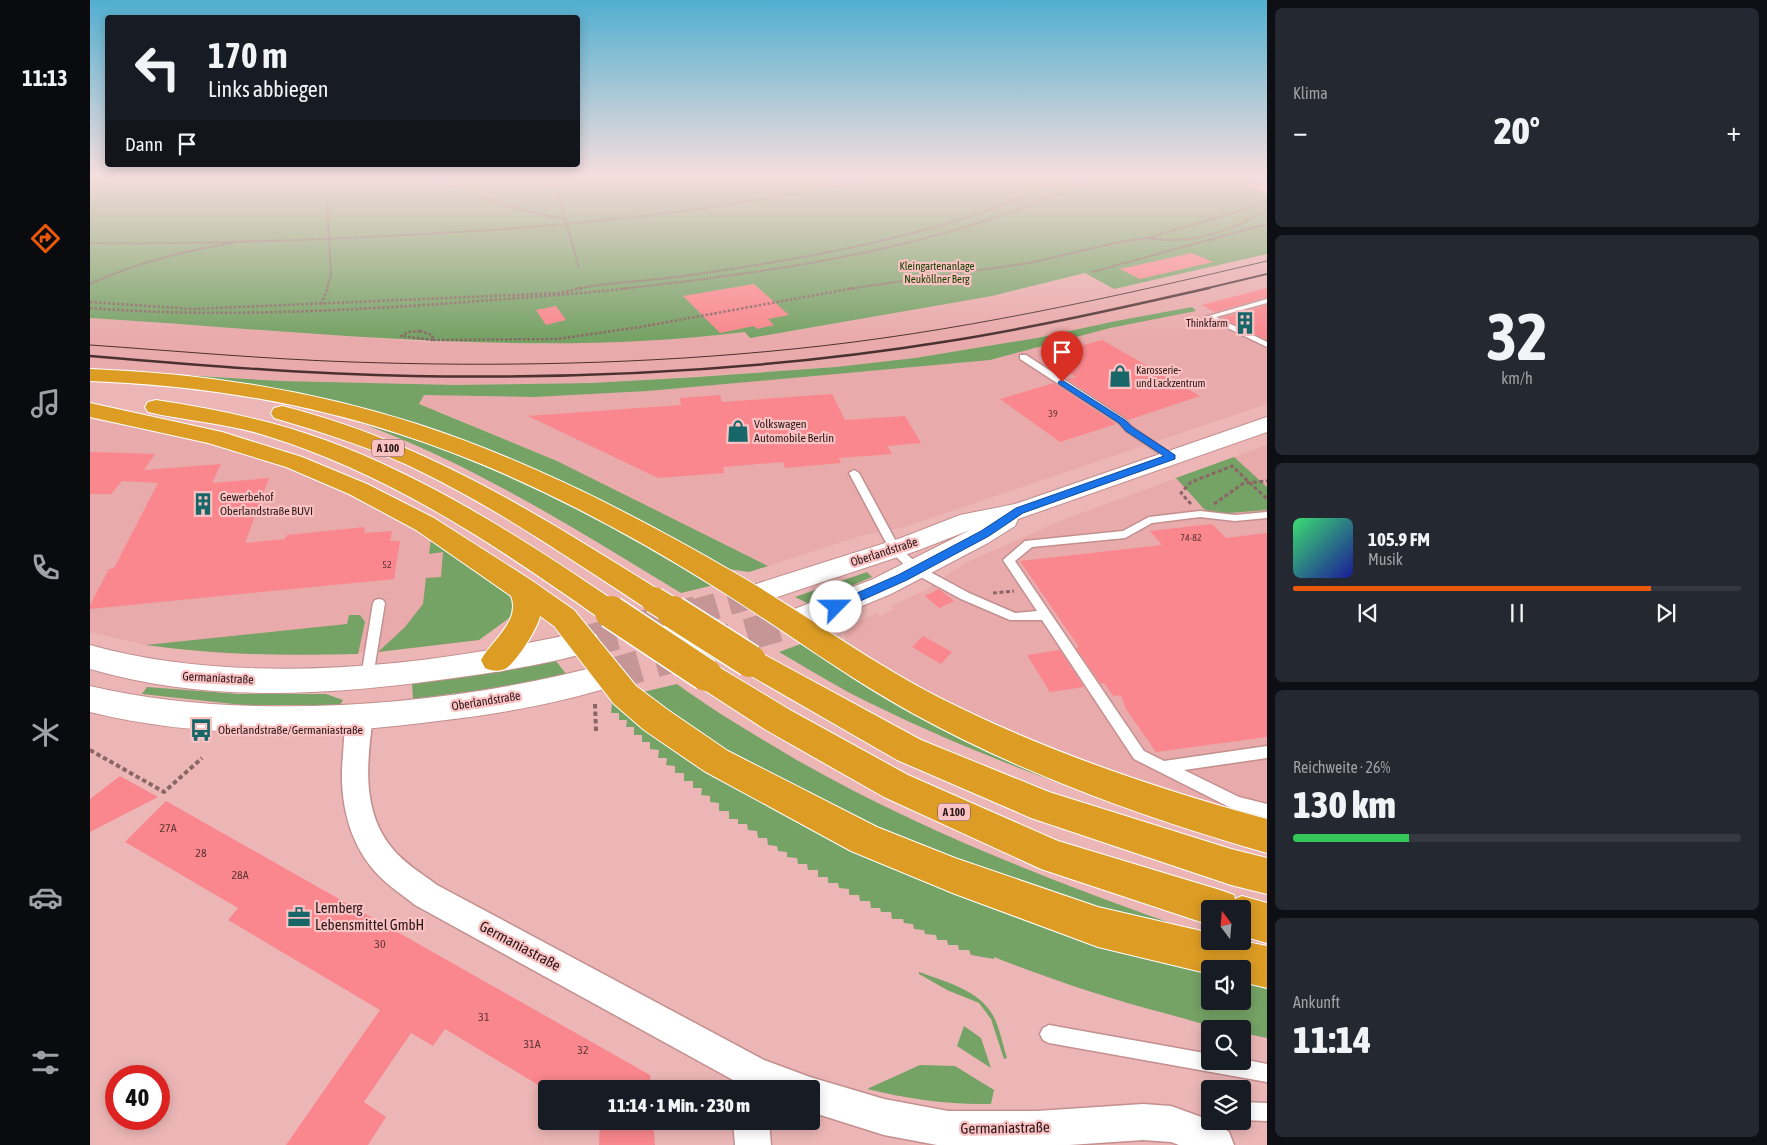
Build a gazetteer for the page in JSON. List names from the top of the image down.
{
  "streets": {
    "highway": ["A 100"],
    "street": ["Oberlandstraße", "Germaniastraße"]
  },
  "crossings": [
    ["Oberlandstraße", "Germaniastraße"]
  ],
  "parks": ["Kleingartenanlage Neuköllner Berg"],
  "places": {
    "building": ["Thinkfarm", "Gewerbehof Oberlandstraße BUVI"],
    "shop": ["Karosserie- und Lackzentrum", "Volkswagen Automobile Berlin"],
    "bus stop": ["Oberlandstraße/Germaniastraße"],
    "office": ["Lemberg Lebensmittel GmbH"]
  },
  "house_numbers": [
    "39",
    "74-82",
    "52",
    "27A",
    "28",
    "28A",
    "30",
    "31",
    "31A",
    "32"
  ],
  "north": "top",
  "page": {
    "tabs": "11:13",
    "tile": [
      "Klima",
      ["32", "km/h"],
      ["Reichweite · 26%", "130 km"],
      ["Ankunft", "11:14"]
    ],
    "turn": ["170 m", "Links abbiegen"],
    "heat": ["−", "20°", "+"],
    "then": "Dann",
    "song": ["105.9 FM", "Musik"],
    "limit": "40",
    "trip": "11:14 · 1 Min. · 230 m"
  }
}
